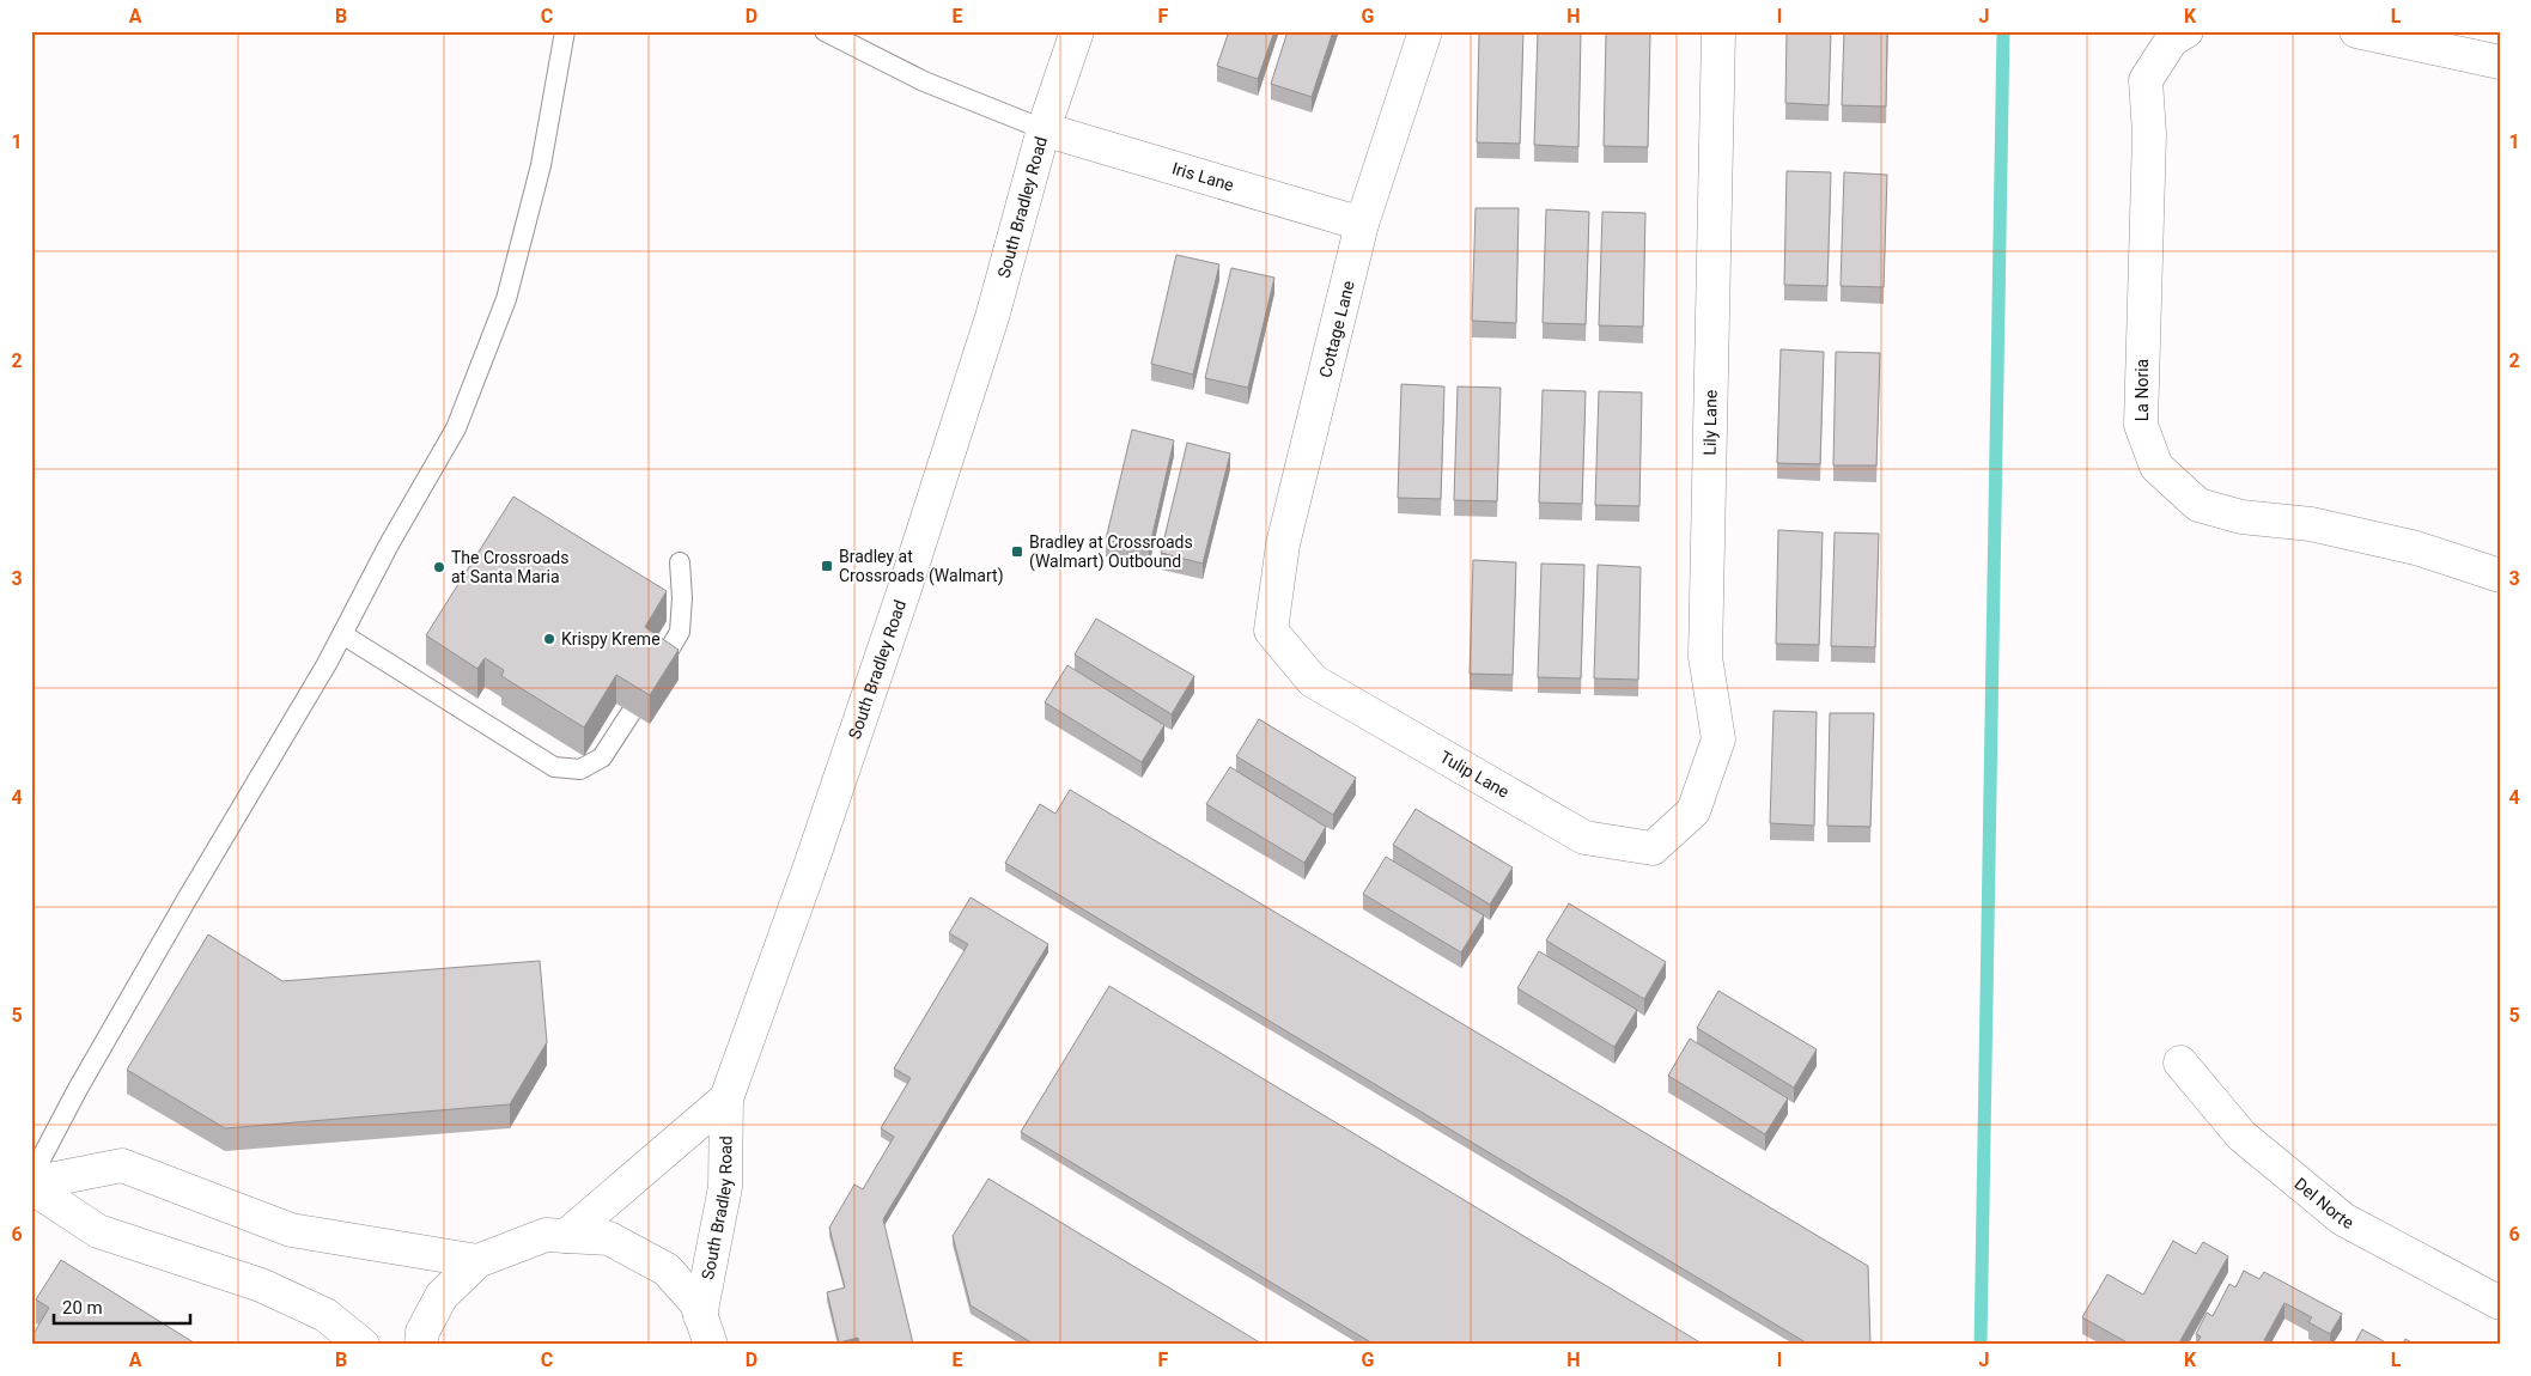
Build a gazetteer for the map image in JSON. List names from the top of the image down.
{
  "streets": {
    "street": [
      "Iris Lane",
      "South Bradley Road",
      "Cottage Lane",
      "La Noria",
      "Lily Lane",
      "Tulip Lane",
      "Del Norte"
    ]
  },
  "crossings": [
    ["Iris Lane", "South Bradley Road"],
    ["Iris Lane", "Cottage Lane"],
    ["Cottage Lane", "Tulip Lane"],
    ["Lily Lane", "Tulip Lane"]
  ],
  "places": {
    "transit": ["Bradley at Crossroads (Walmart) Outbound", "Bradley at Crossroads (Walmart)"],
    "other": ["The Crossroads at Santa Maria", "Krispy Kreme"]
  },
  "scale_bar": "20 m",
  "grid": {
    "columns": [
      "A",
      "B",
      "C",
      "D",
      "E",
      "F",
      "G",
      "H",
      "I",
      "J",
      "K",
      "L"
    ],
    "rows": [
      "1",
      "2",
      "3",
      "4",
      "5",
      "6"
    ]
  }
}
